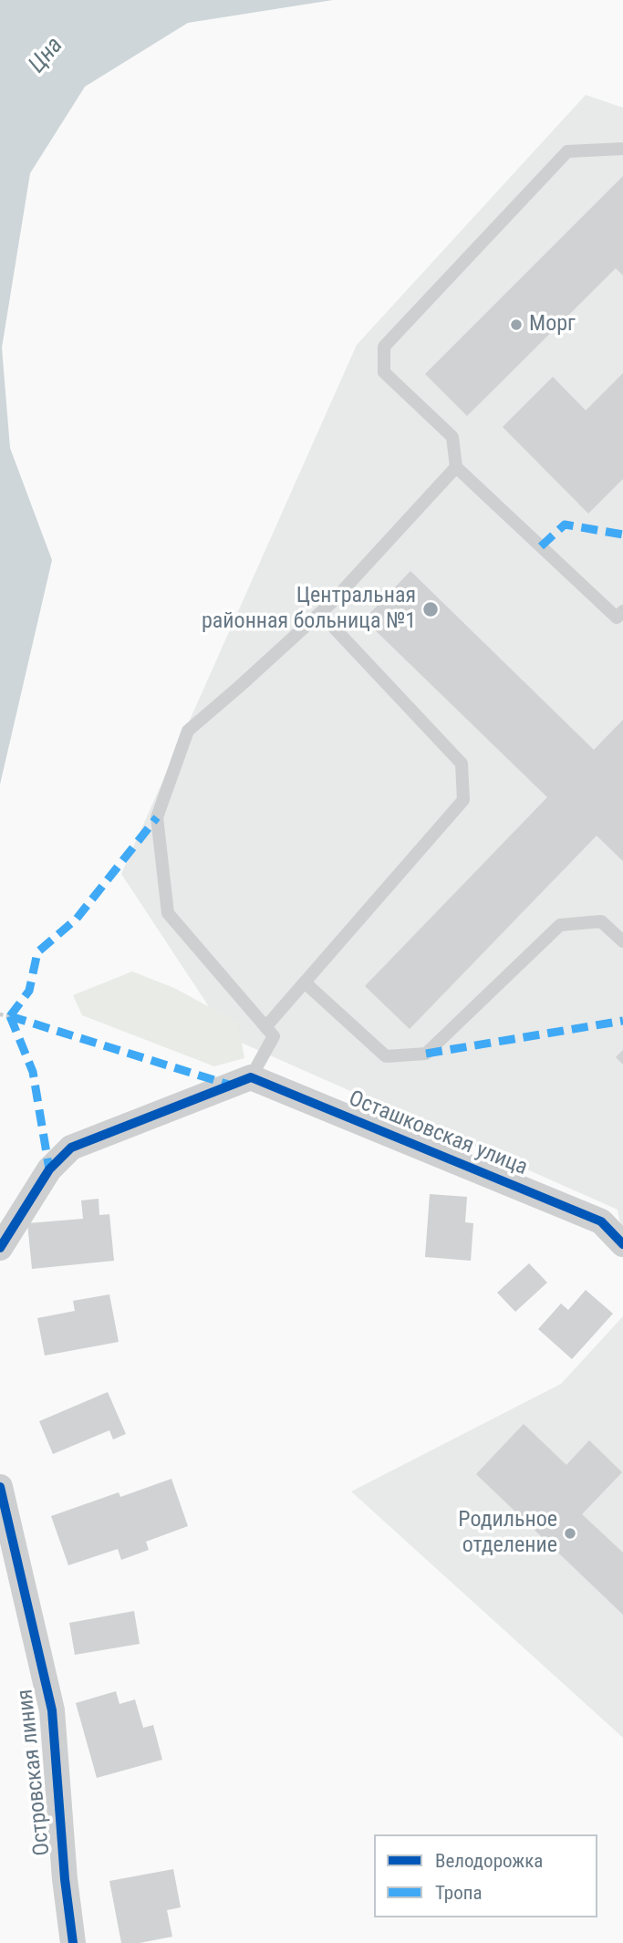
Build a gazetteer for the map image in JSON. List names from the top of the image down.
{
  "streets": {
    "street": ["Осташковская улица", "Островская линия"]
  },
  "water": ["Цна"],
  "places": ["Морг", "Центральная районная больница №1", "Родильное отделение"],
  "legend": ["Велодорожка", "Тропа"]
}
